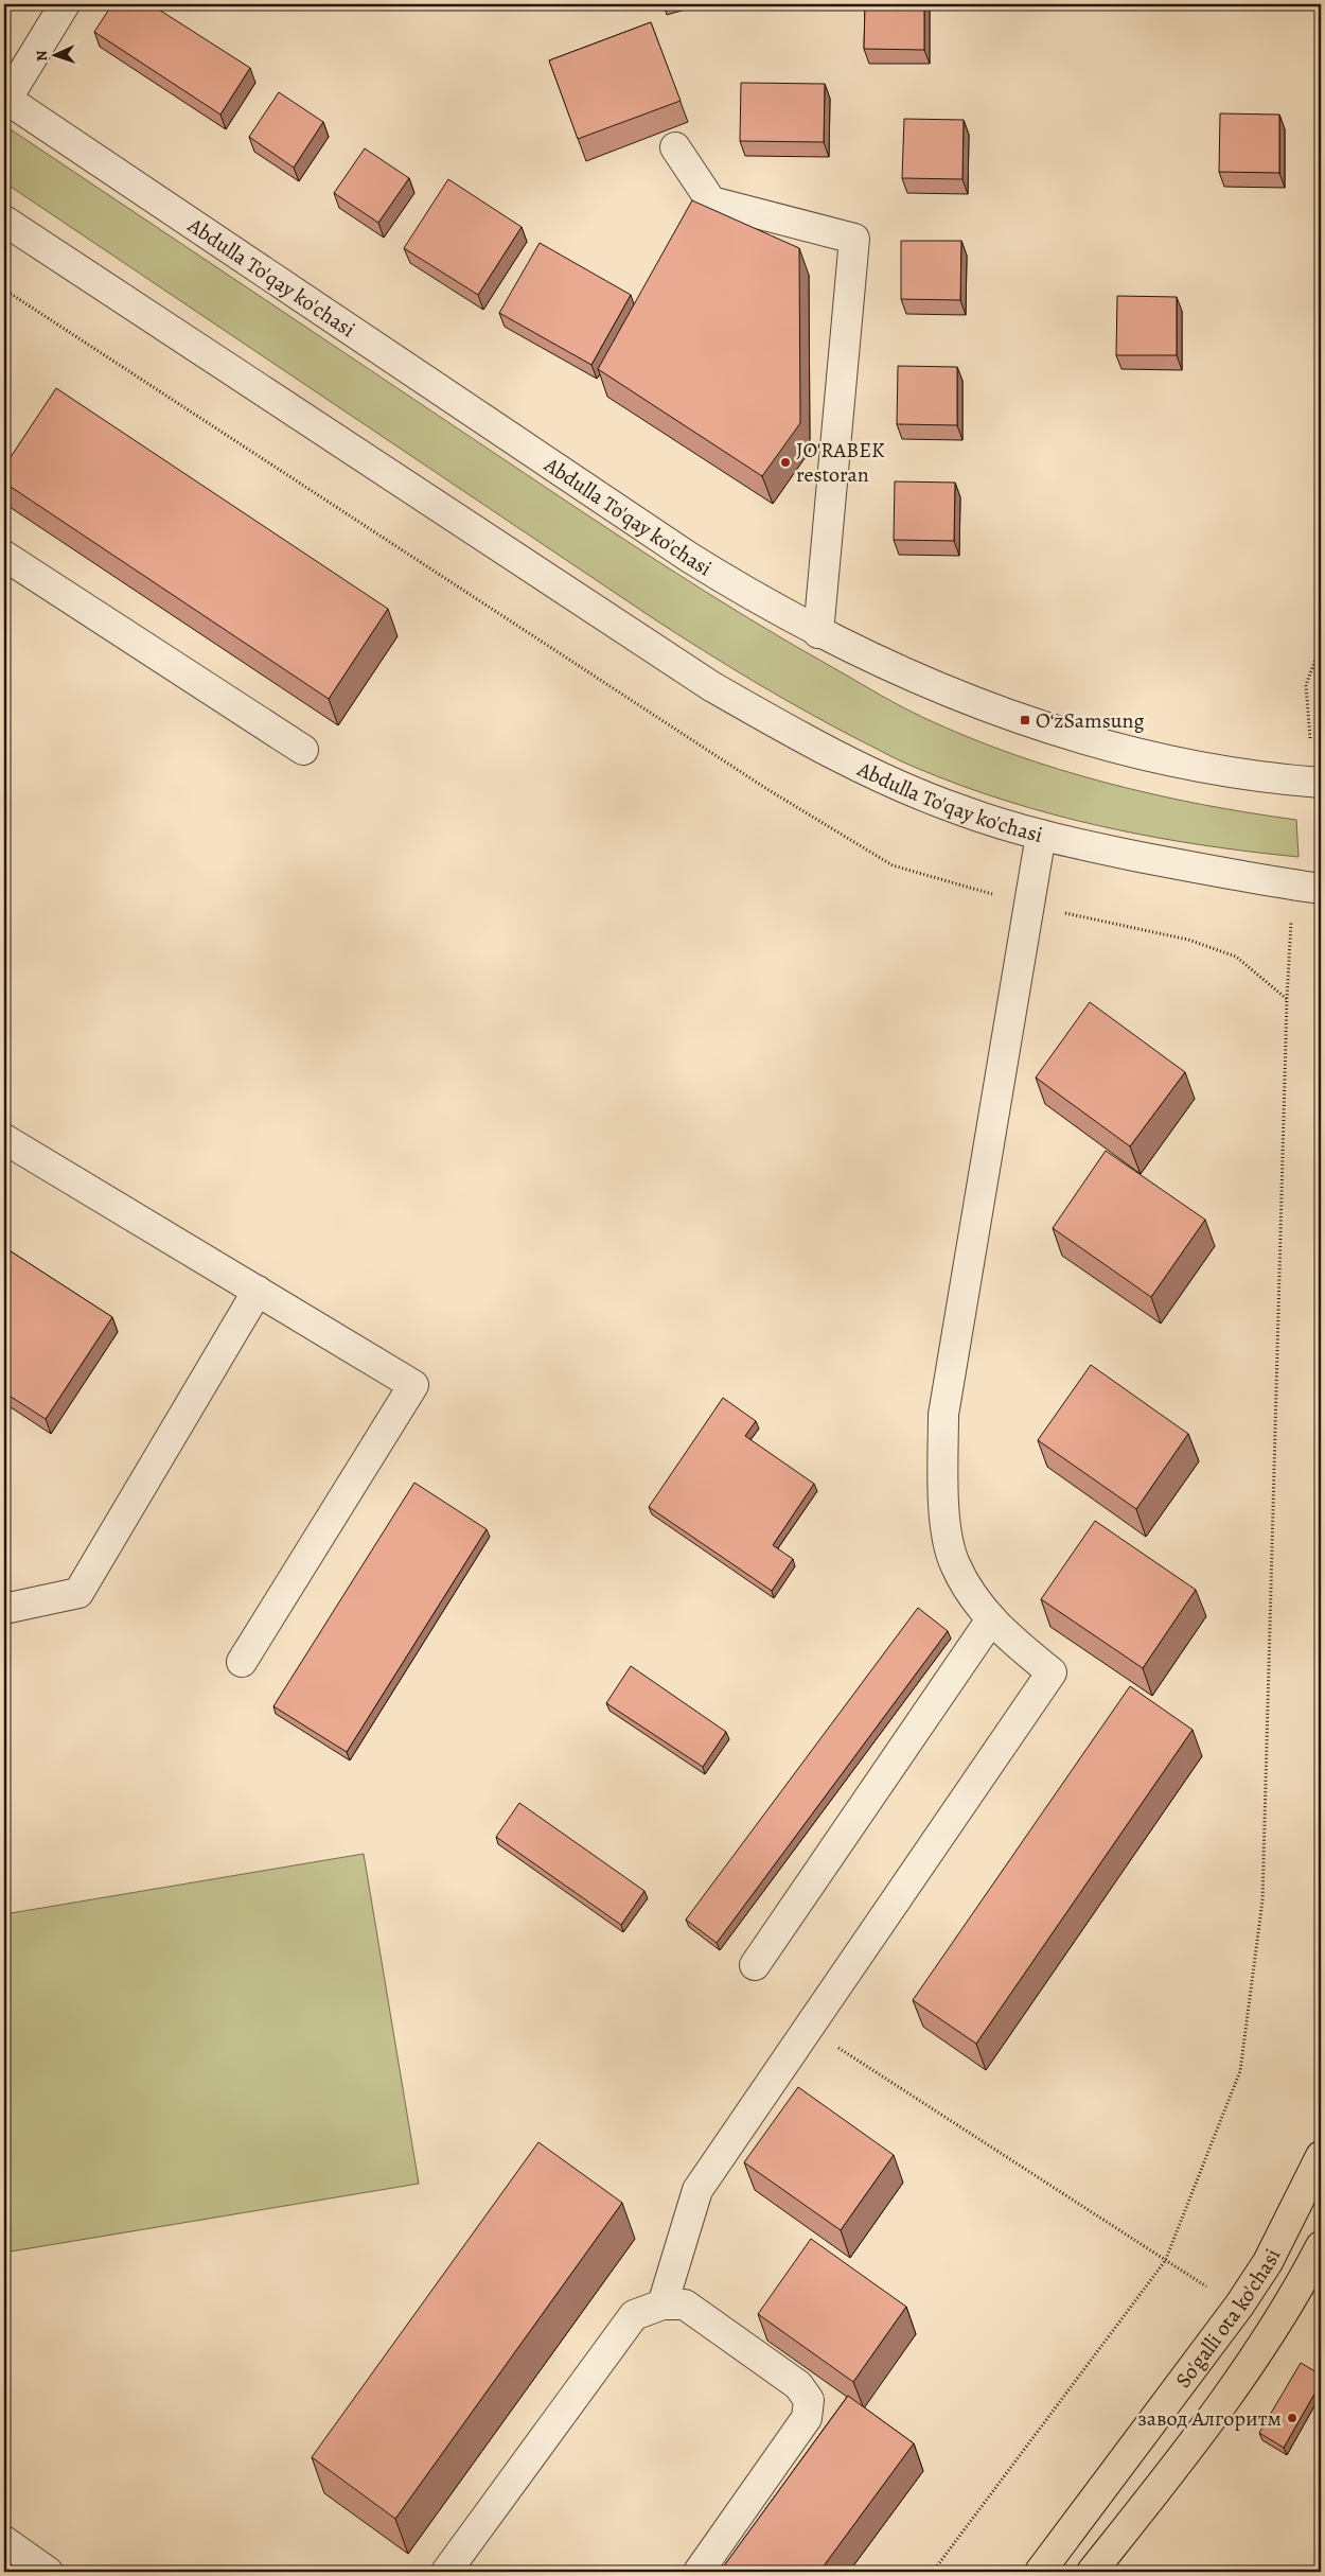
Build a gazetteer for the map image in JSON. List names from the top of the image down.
{
  "streets": {
    "main road": ["So'galli ota ko'chasi"],
    "street": ["Abdulla To'qay ko'chasi"]
  },
  "places": {
    "other": ["JO'RABEK restoran", "завод Алгоритм"],
    "transit": ["OʻzSamsung"]
  },
  "north": "left"
}
